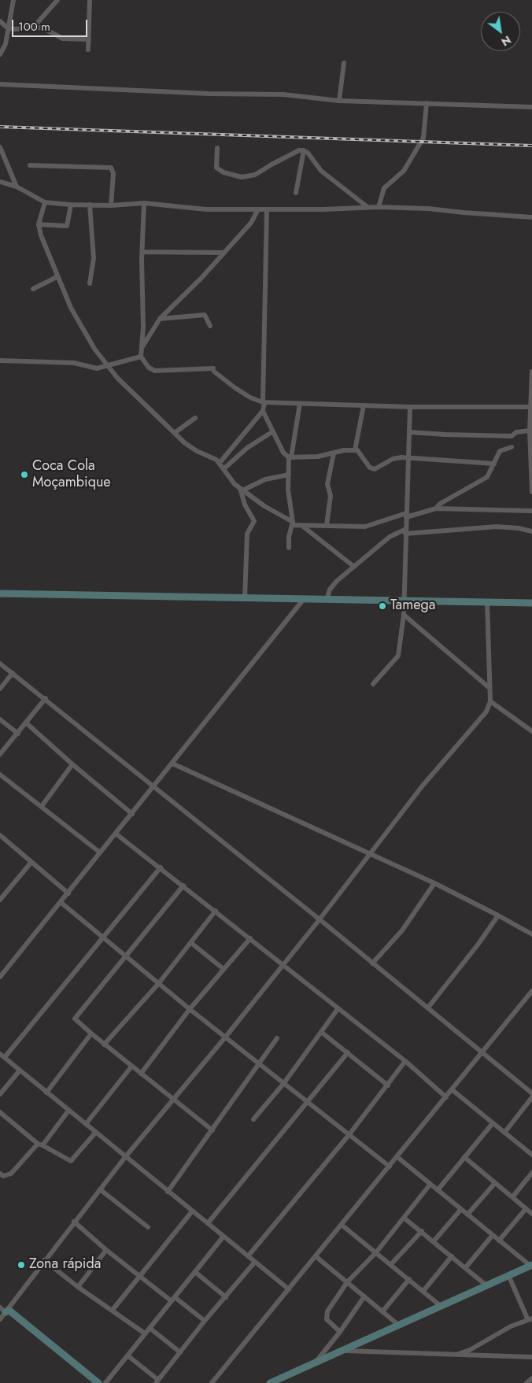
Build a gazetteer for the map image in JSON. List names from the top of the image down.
{
  "places": ["Coca Cola Moçambique", "Tamega", "Zona rápida"],
  "scale_bar": "100 m",
  "north": "bottom right"
}
